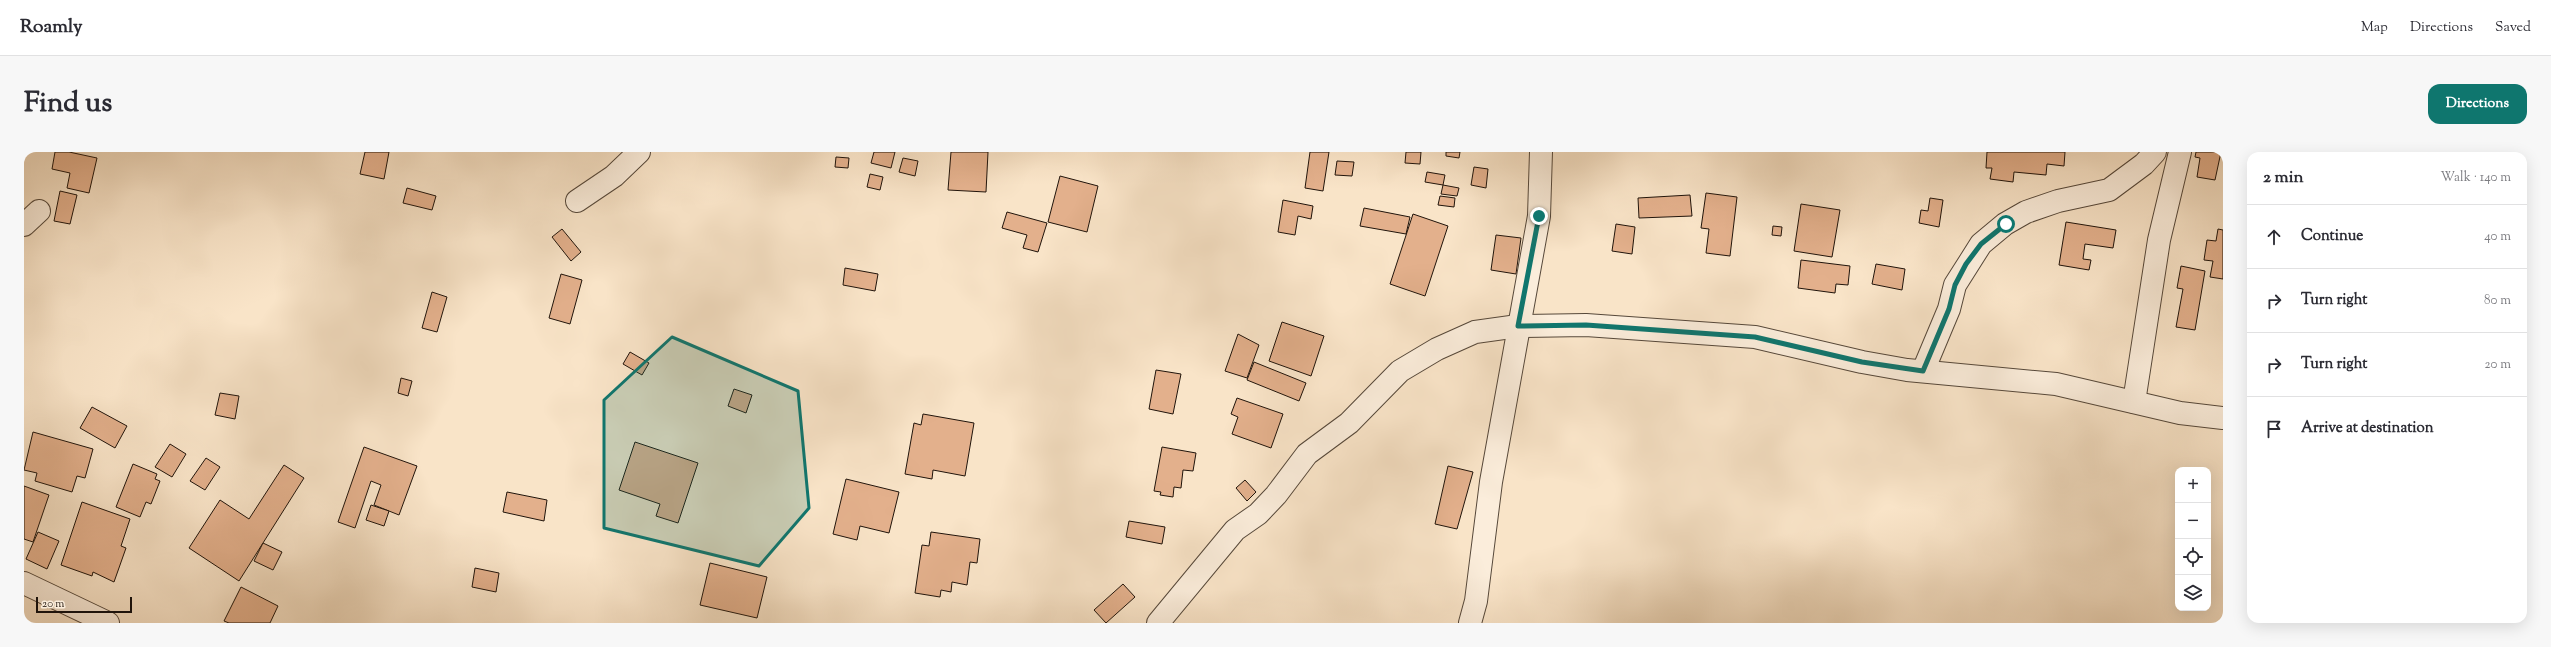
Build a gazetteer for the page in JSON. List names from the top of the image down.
{
  "scale_bar": "20 m",
  "page": {
    "header": "Roamly",
    "nav": ["Map", "Directions", "Saved"],
    "title": "Find us",
    "buttons": "Directions",
    "heading": ["2 min", "Walk · 140 m"],
    "list": [
      ["Continue", "40 m"],
      ["Turn right", "80 m"],
      ["Turn right", "20 m"],
      "Arrive at destination"
    ],
    "map_buttons": ["+", "−"],
    "scale": "20 m"
  }
}
